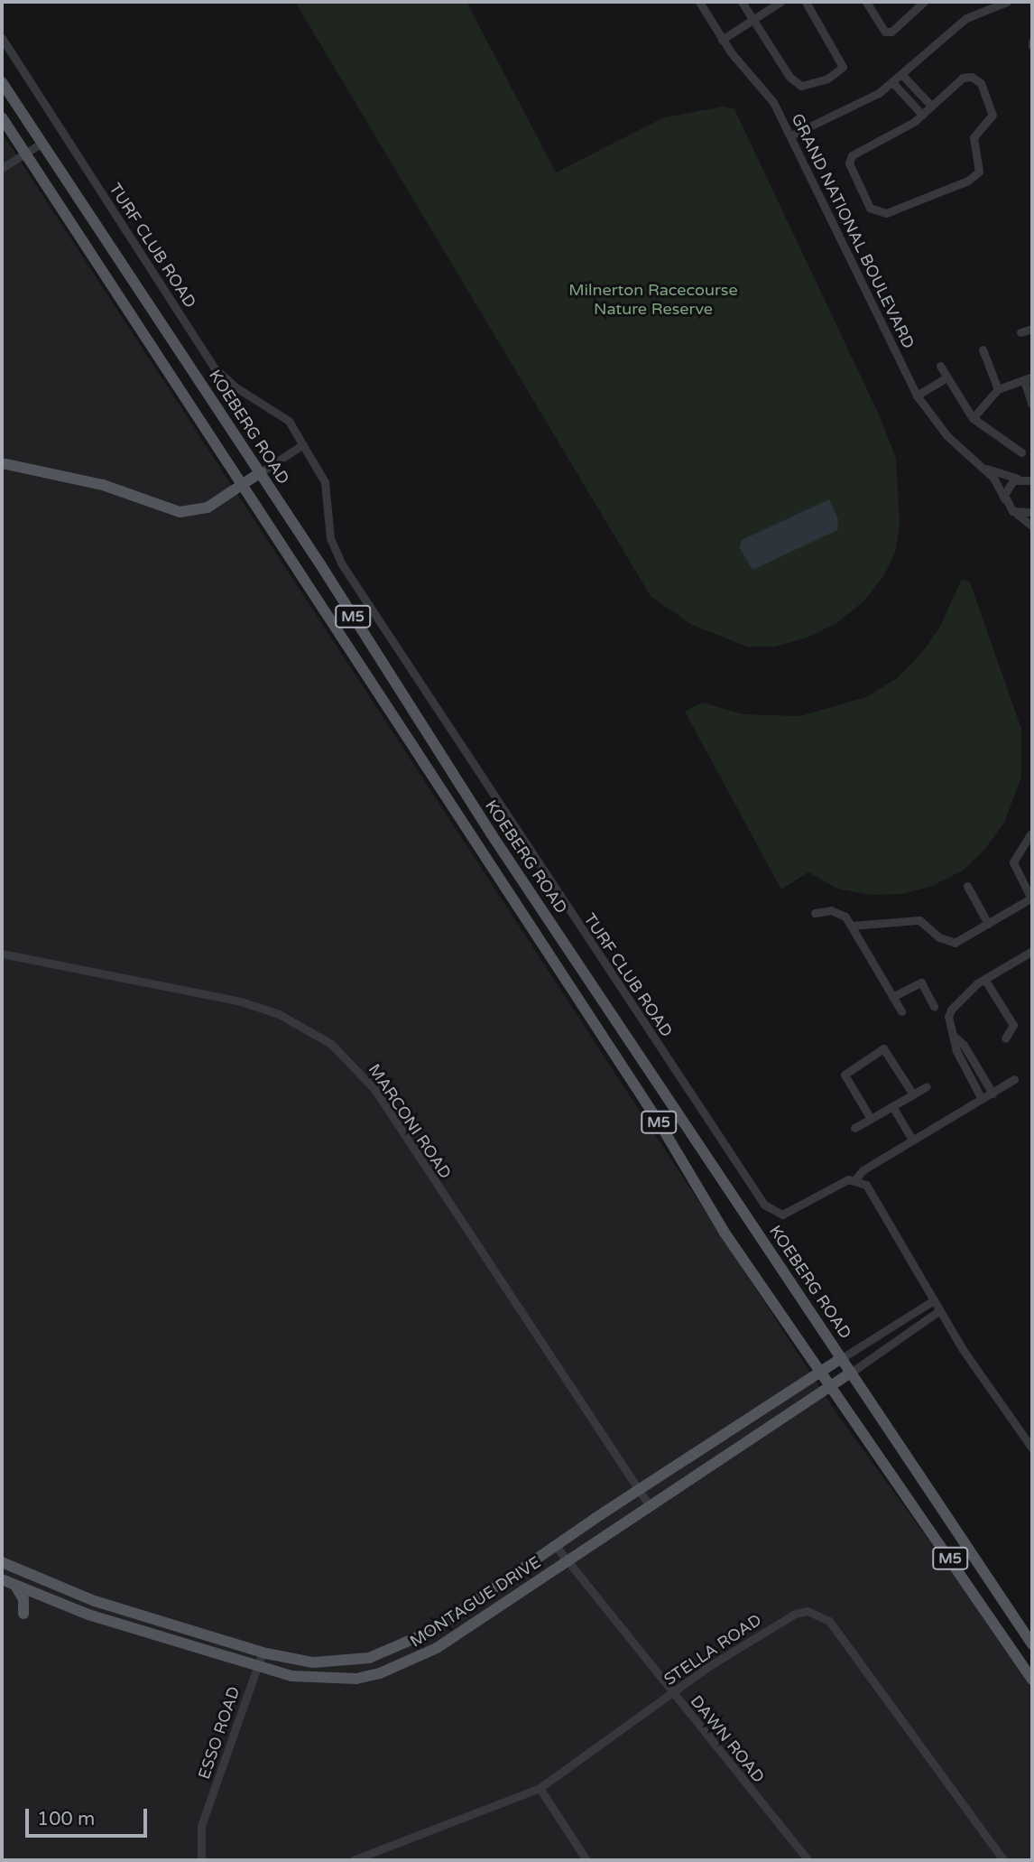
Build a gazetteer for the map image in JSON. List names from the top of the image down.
{
  "streets": {
    "main road": ["KOEBERG ROAD", "M5", "MONTAGUE DRIVE"],
    "street": [
      "GRAND NATIONAL BOULEVARD",
      "TURF CLUB ROAD",
      "MARCONI ROAD",
      "STELLA ROAD",
      "ESSO ROAD",
      "DAWN ROAD"
    ]
  },
  "crossings": [
    ["KOEBERG ROAD", "MONTAGUE DRIVE"],
    ["M5", "MONTAGUE DRIVE"],
    ["MARCONI ROAD", "MONTAGUE DRIVE"],
    ["MONTAGUE DRIVE", "ESSO ROAD"],
    ["MONTAGUE DRIVE", "DAWN ROAD"],
    ["STELLA ROAD", "DAWN ROAD"]
  ],
  "parks": ["Milnerton Racecourse Nature Reserve"],
  "scale_bar": "100 m"
}
